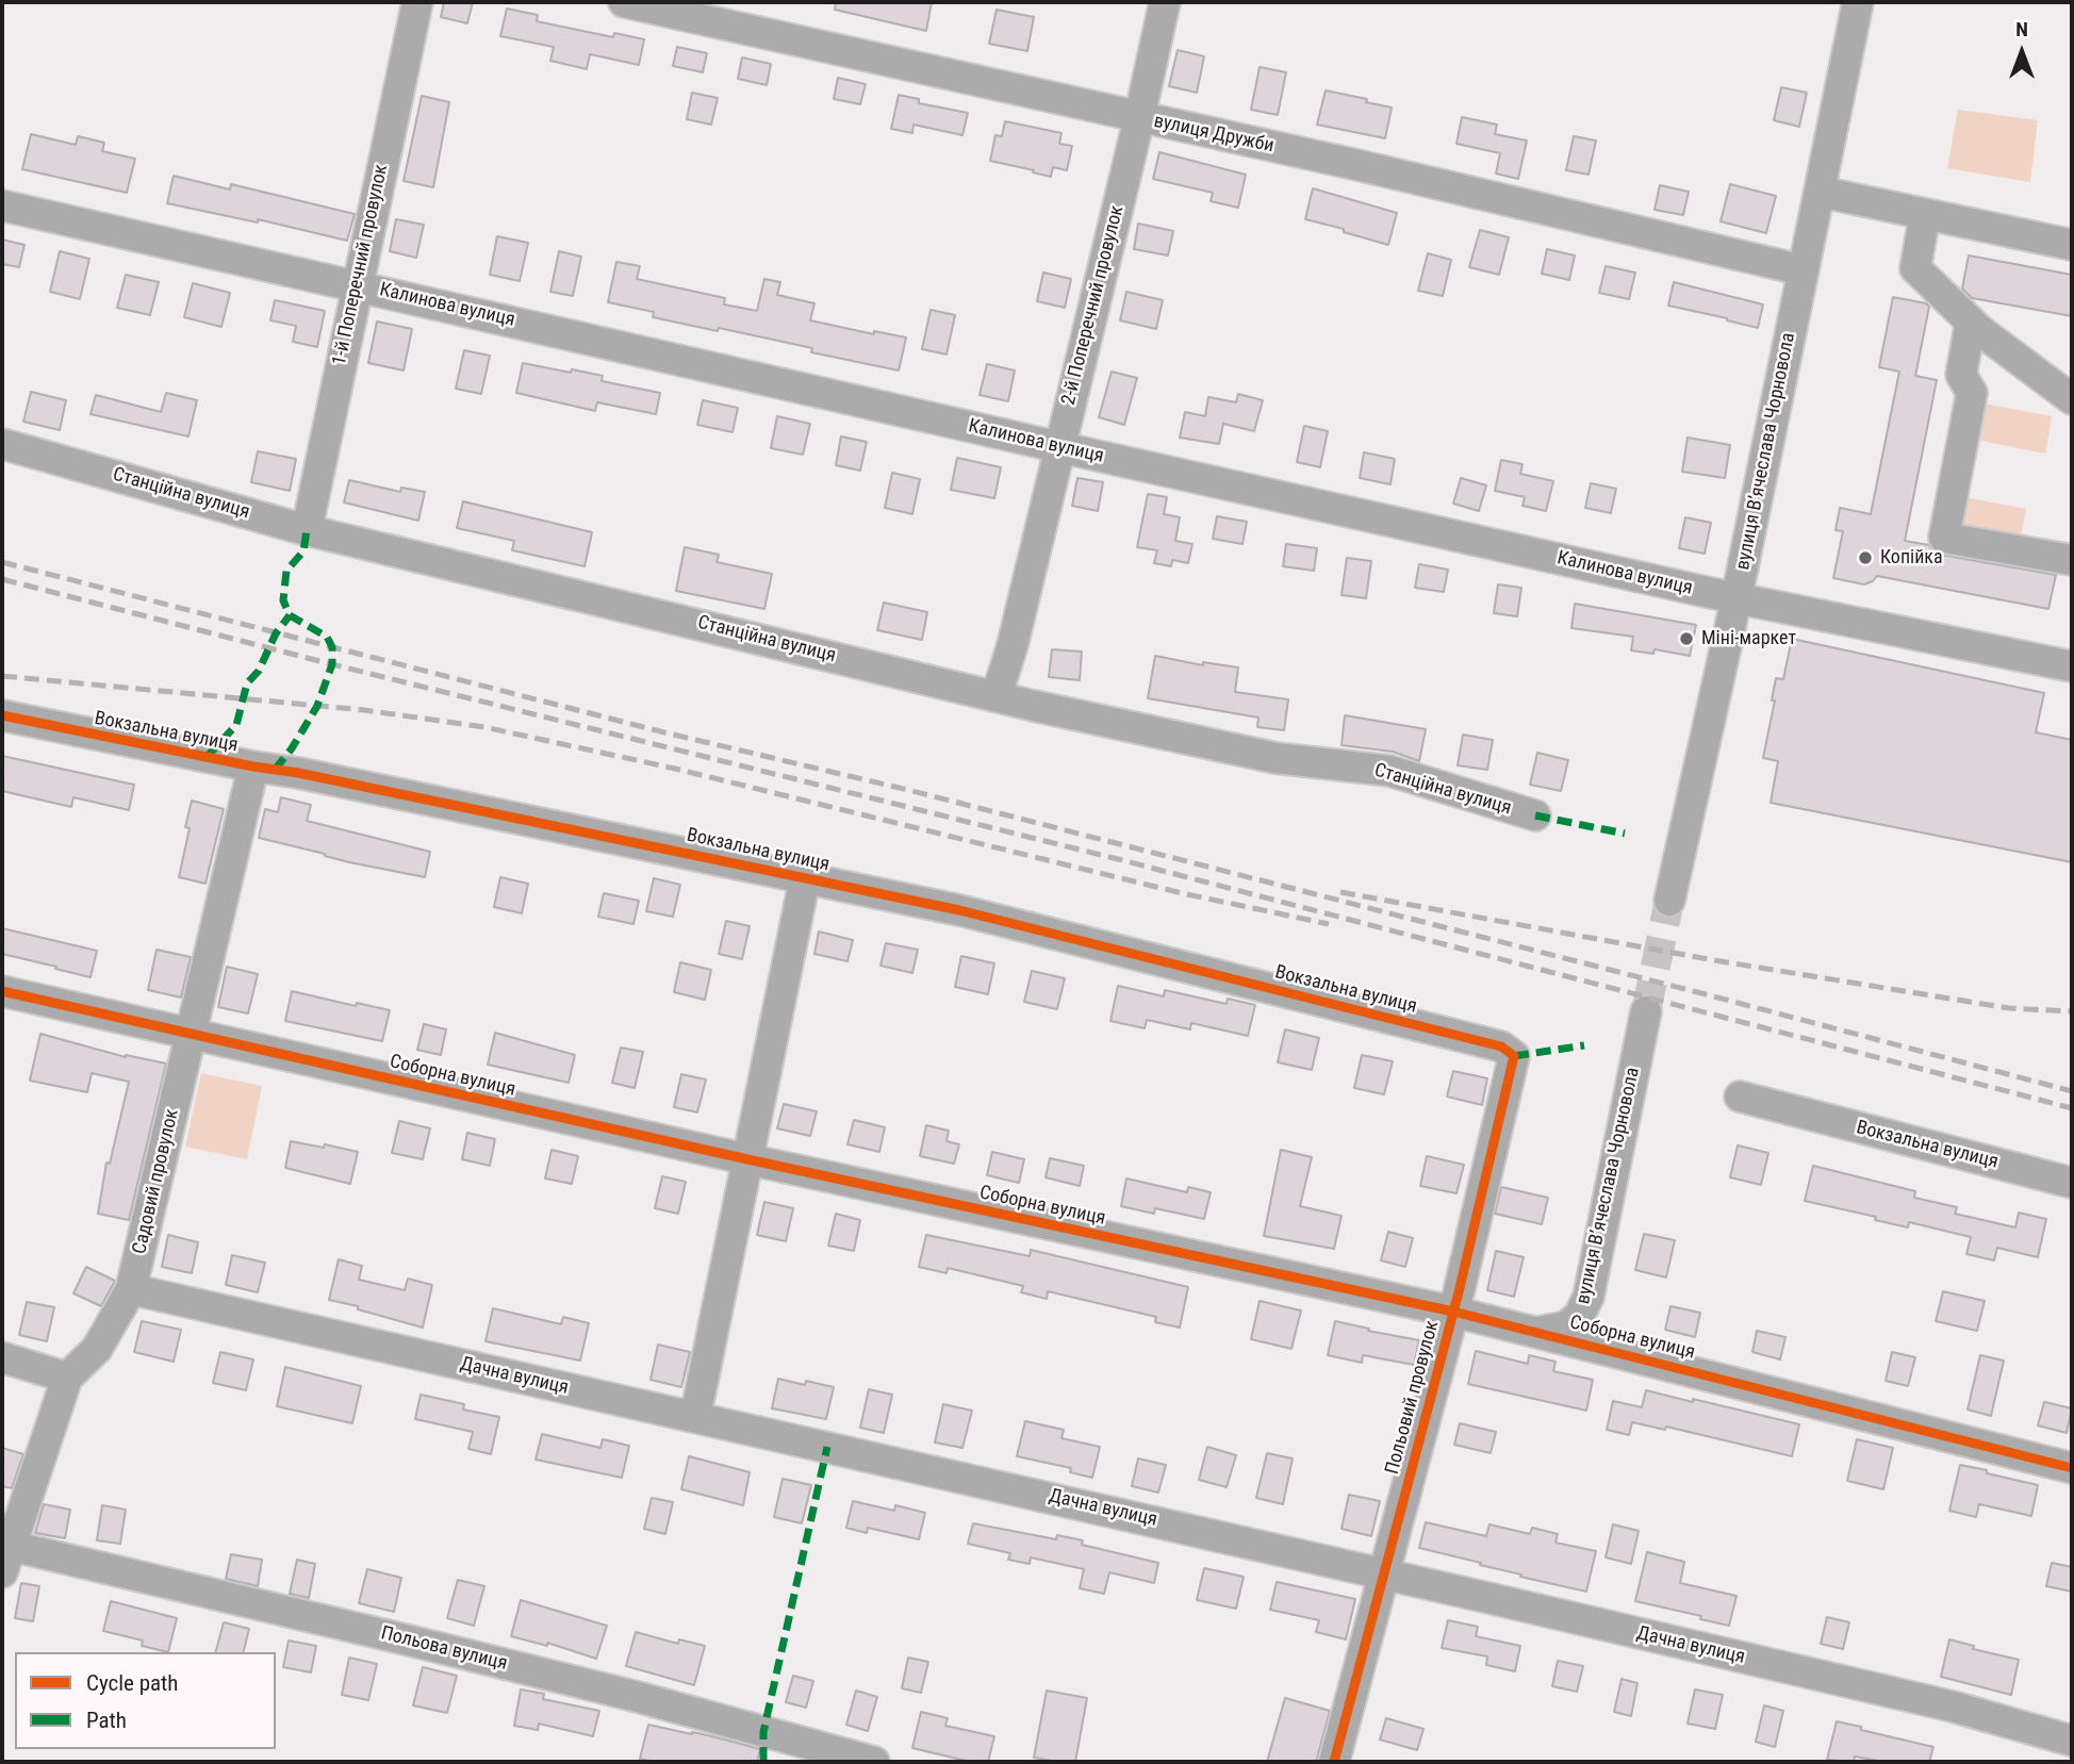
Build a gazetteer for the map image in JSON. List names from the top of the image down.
{
  "streets": {
    "street": [
      "вулиця Дружби",
      "1-й Поперечний провулок",
      "Калинова вулиця",
      "2-й Поперечний провулок",
      "вулиця Вʼячеслава Чорновола",
      "Станційна вулиця",
      "Вокзальна вулиця",
      "Соборна вулиця",
      "Садовий провулок",
      "Дачна вулиця",
      "Польовий провулок",
      "Польова вулиця"
    ]
  },
  "crossings": [
    ["вулиця Дружби", "2-й Поперечний провулок"],
    ["вулиця Дружби", "вулиця Вʼячеслава Чорновола"],
    ["1-й Поперечний провулок", "Калинова вулиця"],
    ["1-й Поперечний провулок", "Станційна вулиця"],
    ["Калинова вулиця", "2-й Поперечний провулок"],
    ["Калинова вулиця", "вулиця Вʼячеслава Чорновола"],
    ["2-й Поперечний провулок", "Станційна вулиця"],
    ["вулиця Вʼячеслава Чорновола", "Соборна вулиця"],
    ["Вокзальна вулиця", "Садовий провулок"],
    ["Вокзальна вулиця", "Польовий провулок"],
    ["Соборна вулиця", "Садовий провулок"],
    ["Соборна вулиця", "Польовий провулок"],
    ["Садовий провулок", "Дачна вулиця"],
    ["Садовий провулок", "Польова вулиця"],
    ["Дачна вулиця", "Польовий провулок"]
  ],
  "places": ["Копійка", "Міні-маркет"],
  "legend": ["Cycle path", "Path"],
  "north": "top"
}
